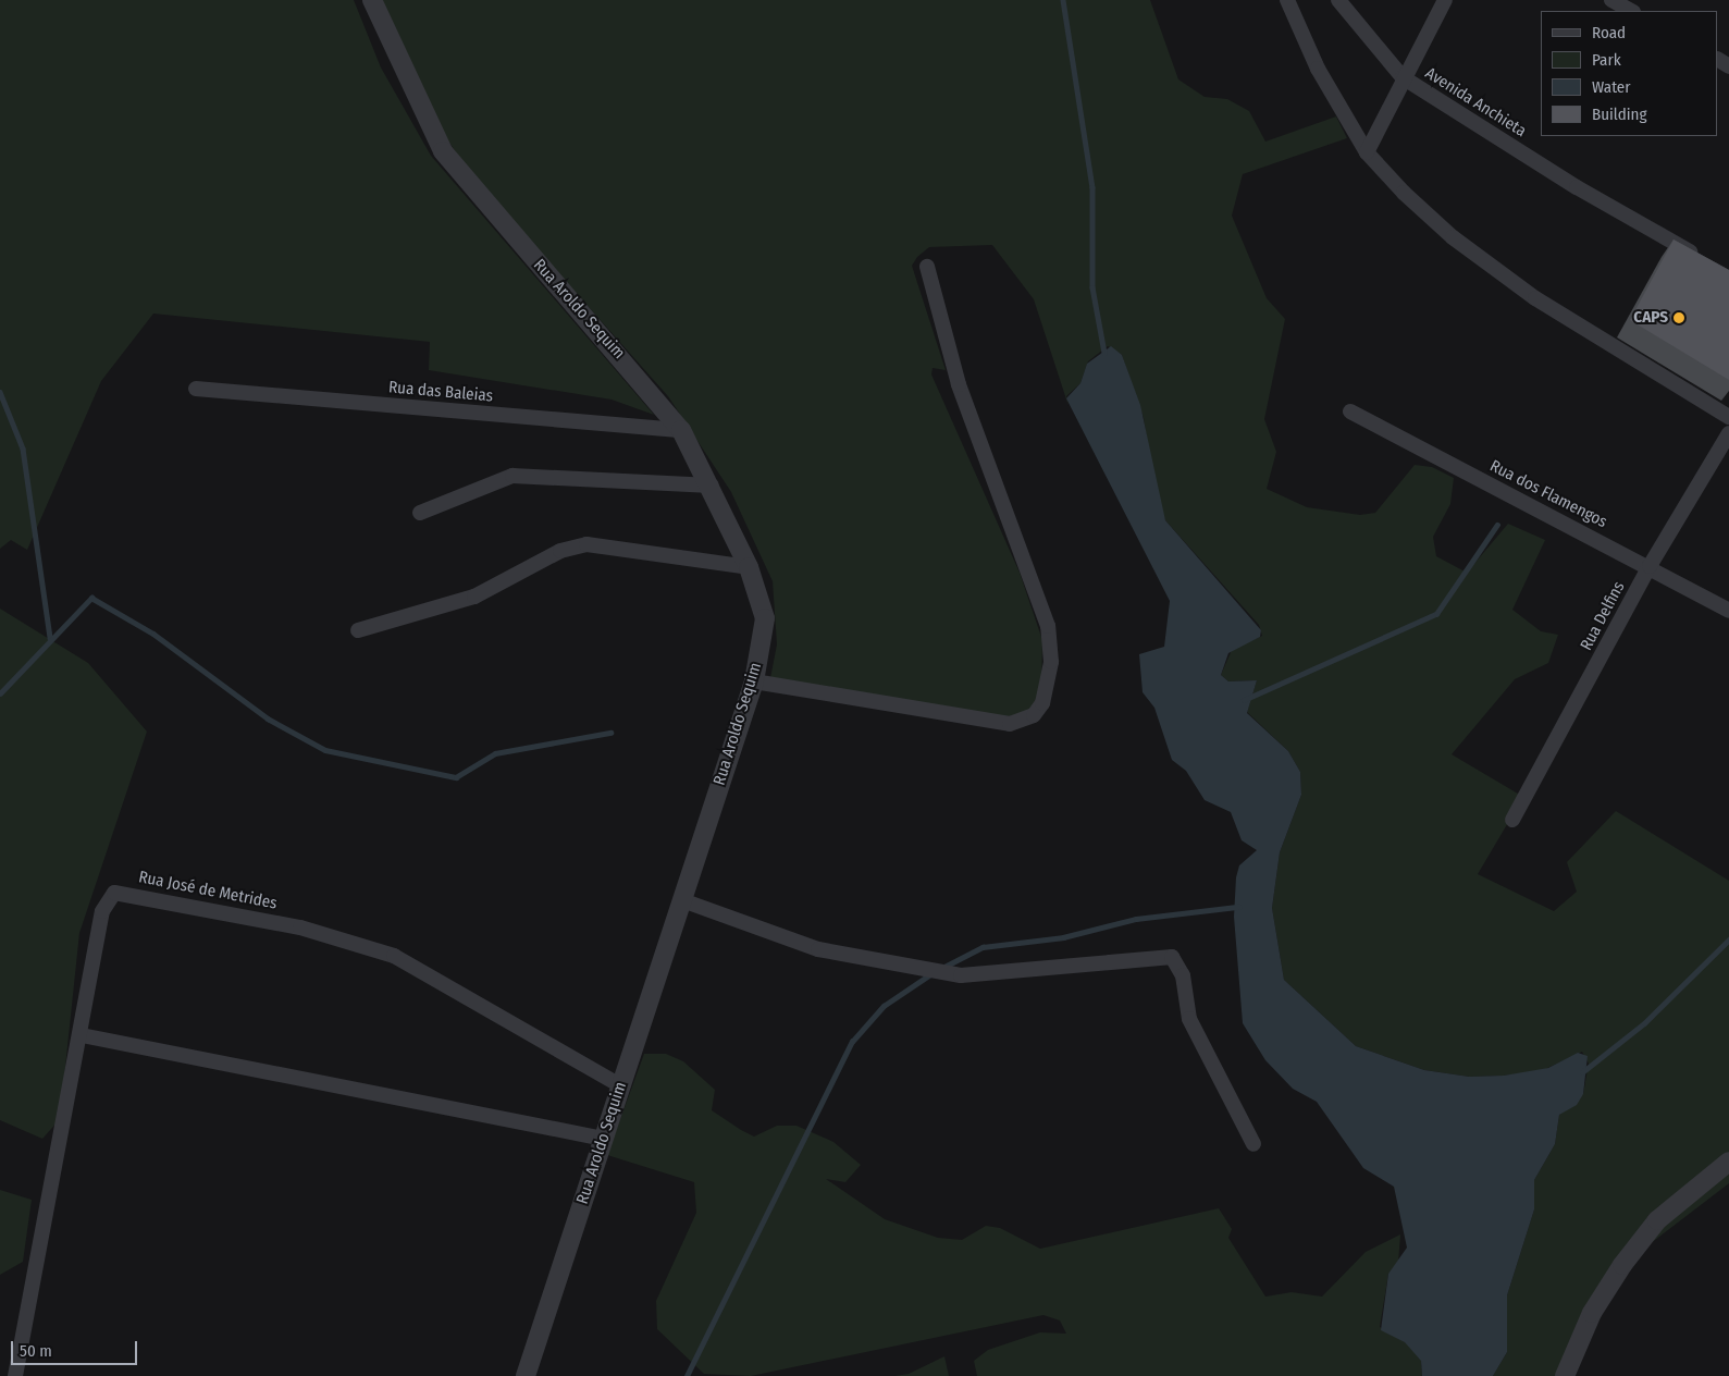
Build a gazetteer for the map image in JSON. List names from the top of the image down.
{
  "streets": {
    "street": [
      "Avenida Anchieta",
      "Rua Aroldo Sequim",
      "Rua das Baleias",
      "Rua dos Flamengos",
      "Rua Delfins",
      "Rua José de Metrides"
    ]
  },
  "crossings": [
    ["Rua Aroldo Sequim", "Rua das Baleias"],
    ["Rua Aroldo Sequim", "Rua José de Metrides"],
    ["Rua dos Flamengos", "Rua Delfins"]
  ],
  "places": ["CAPS"],
  "legend": [
    "Road",
    "Park",
    "Water",
    "Building"
  ],
  "scale_bar": "50 m"
}
